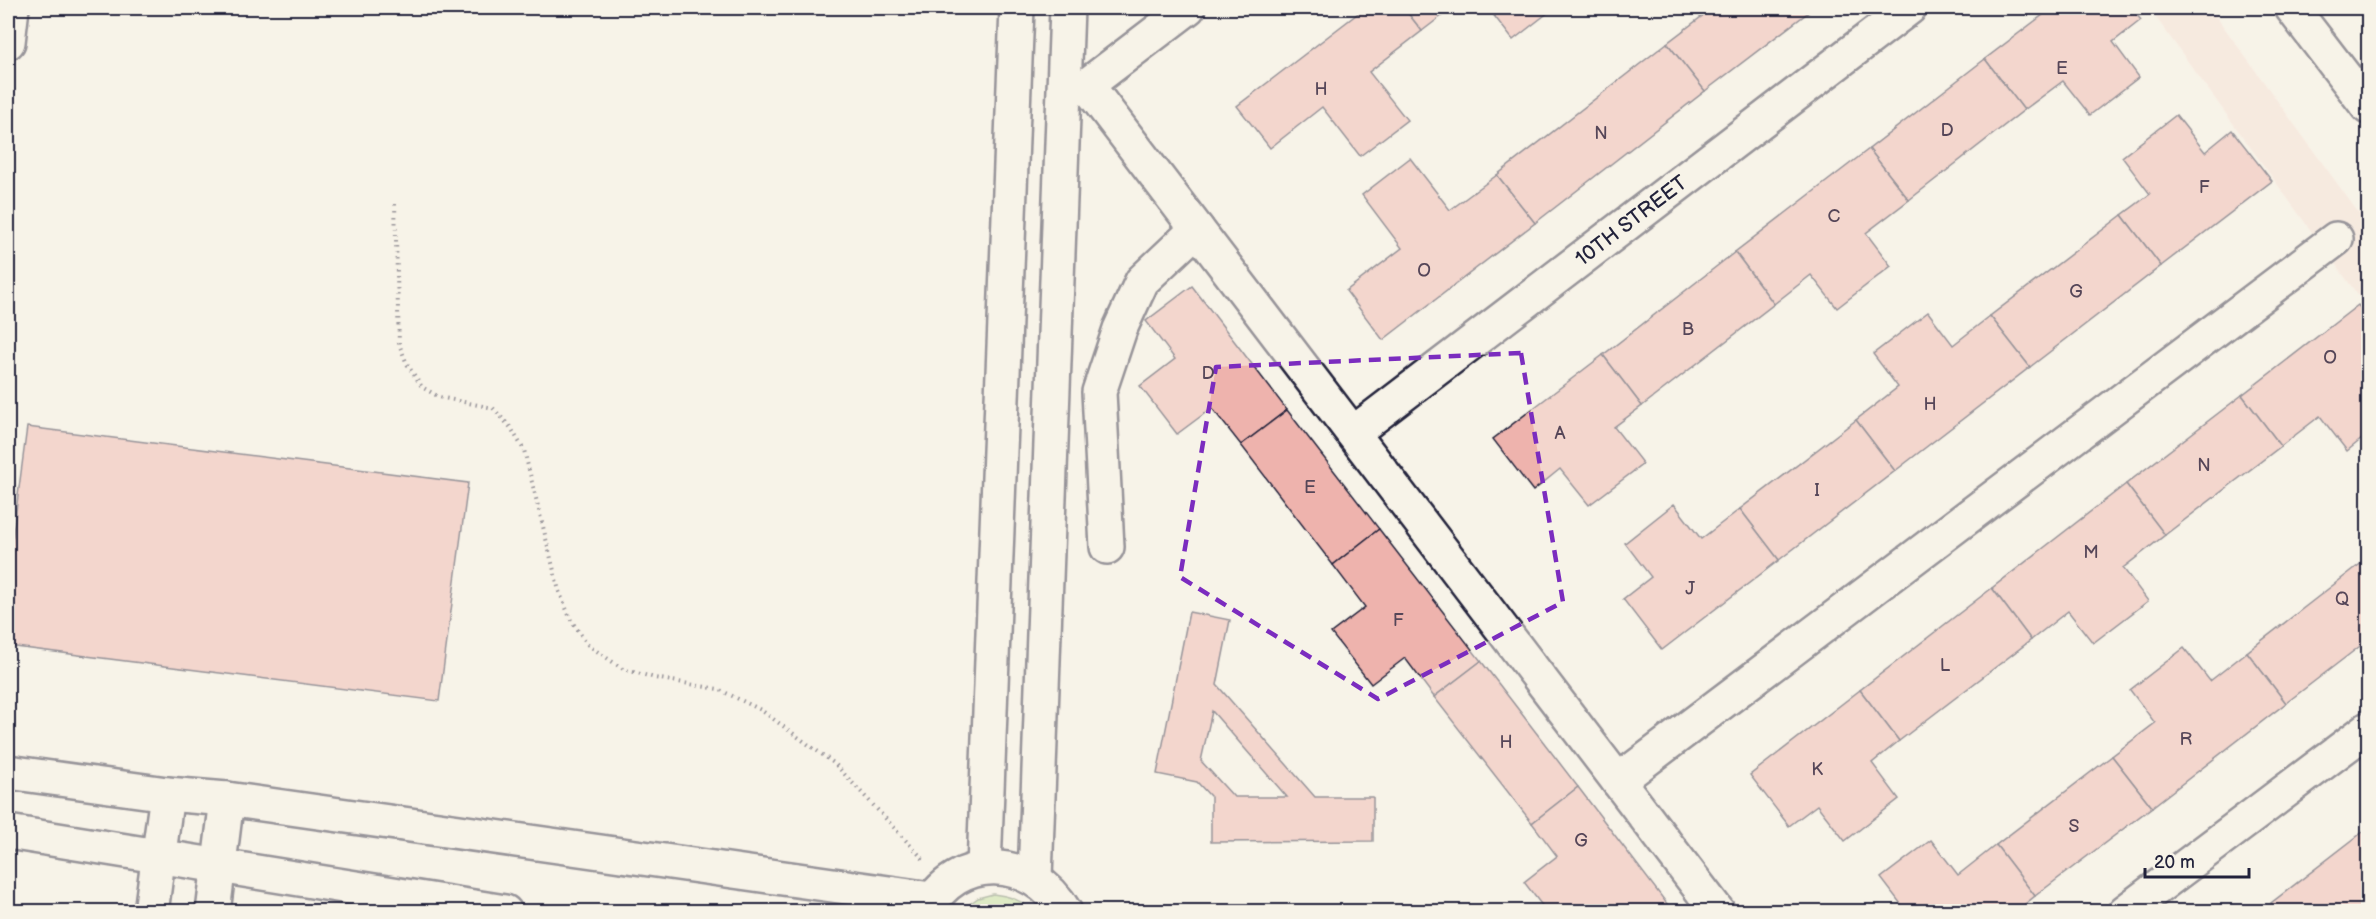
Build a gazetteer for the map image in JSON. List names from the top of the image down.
{
  "streets": {
    "street": ["10TH STREET"]
  },
  "house_numbers": [
    "E",
    "H",
    "D",
    "N",
    "F",
    "C",
    "O",
    "G",
    "B",
    "O",
    "D",
    "H",
    "A",
    "N",
    "E",
    "I",
    "M",
    "J",
    "Q",
    "F",
    "L",
    "R",
    "H",
    "K",
    "S",
    "G"
  ],
  "scale_bar": "20 m"
}
